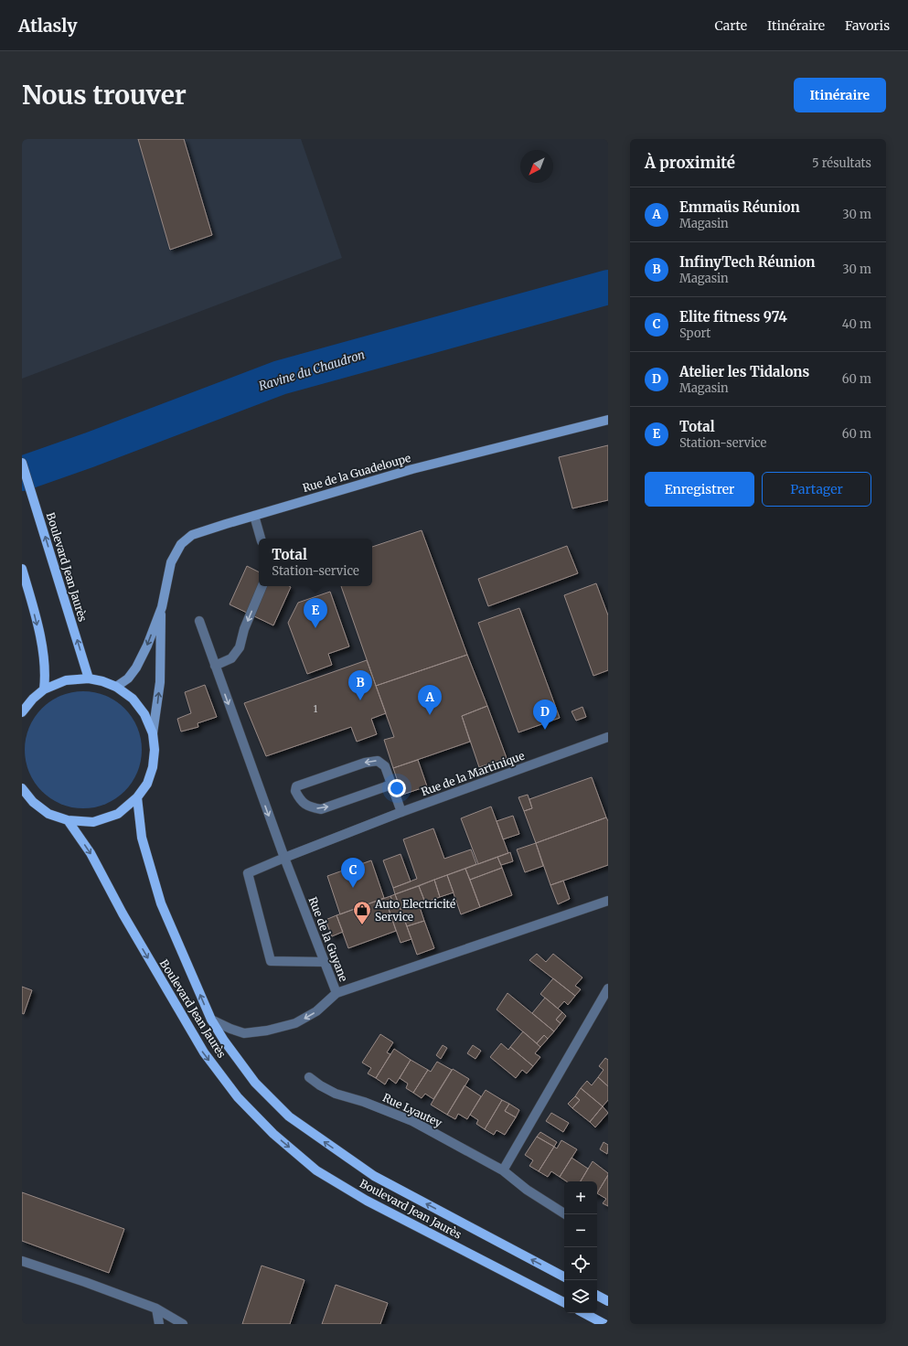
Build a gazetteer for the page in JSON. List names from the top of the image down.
{
  "streets": {
    "main road": ["Boulevard Jean Jaurès"],
    "street": [
      "Rue de la Guadeloupe",
      "Rue de la Martinique",
      "Rue de la Guyane",
      "Rue Lyautey"
    ]
  },
  "crossings": [
    ["Rue de la Martinique", "Rue de la Guyane"]
  ],
  "water": ["Ravine du Chaudron"],
  "places": {
    "shop": ["Auto Electricité Service"]
  },
  "house_numbers": ["1"],
  "north": "bottom left",
  "page": {
    "header": "Atlasly",
    "nav": ["Carte", "Itinéraire", "Favoris"],
    "buttons": [
      "Itinéraire",
      ["Enregistrer", "Partager"]
    ],
    "title": "Nous trouver",
    "heading": ["À proximité", "5 résultats"],
    "list": [
      {
        "mark": "A",
        "name": "Emmaüs Réunion",
        "note": "Magasin",
        "value": "30 m"
      },
      {
        "mark": "B",
        "name": "InfinyTech Réunion",
        "note": "Magasin",
        "value": "30 m"
      },
      {
        "mark": "C",
        "name": "Elite fitness 974",
        "note": "Sport",
        "value": "40 m"
      },
      {
        "mark": "D",
        "name": "Atelier les Tidalons",
        "note": "Magasin",
        "value": "60 m"
      },
      {
        "mark": "E",
        "name": "Total",
        "note": "Station-service",
        "value": "60 m"
      }
    ],
    "popup": ["Total", "Station-service"],
    "pins": [
      "E",
      "B",
      "A",
      "D",
      "C"
    ],
    "map_buttons": ["+", "−"]
  }
}
